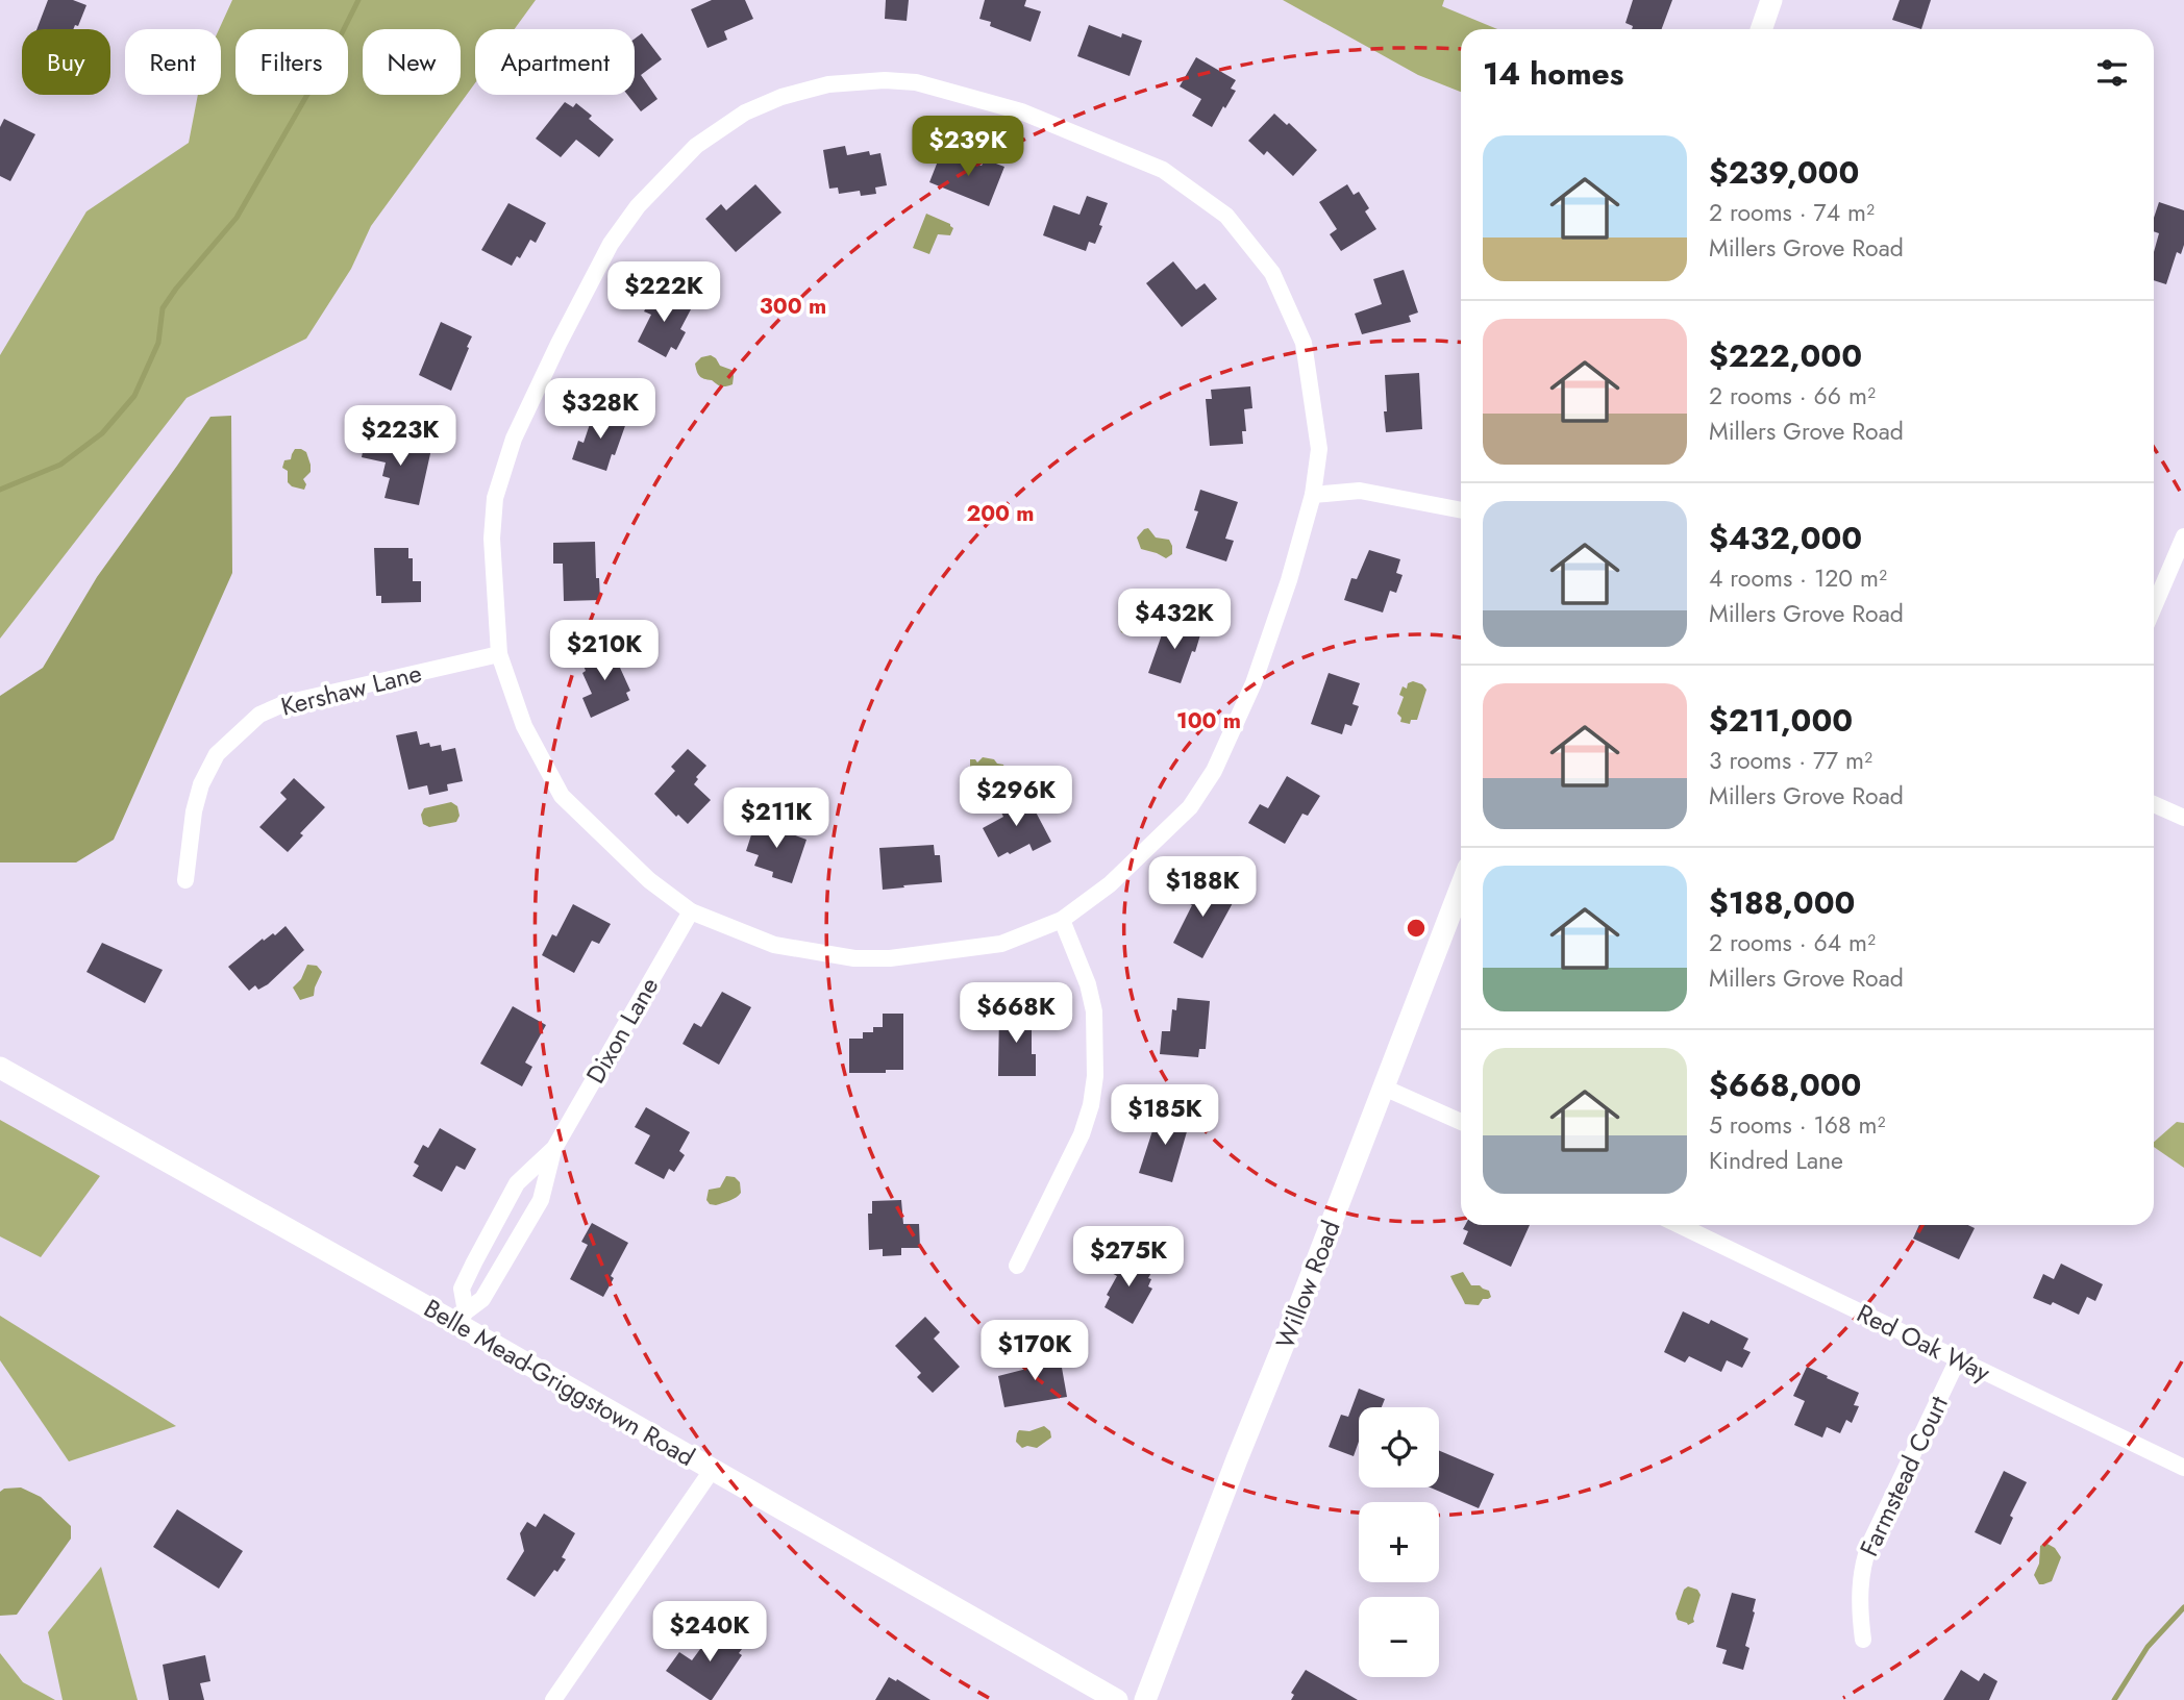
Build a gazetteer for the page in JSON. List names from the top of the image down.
{
  "streets": {
    "street": [
      "Kershaw Lane",
      "Dixon Lane",
      "Willow Road",
      "Red Oak Way",
      "Belle Mead-Griggstown Road",
      "Farmstead Court"
    ]
  },
  "crossings": [
    ["Dixon Lane", "Belle Mead-Griggstown Road"],
    ["Red Oak Way", "Farmstead Court"]
  ],
  "page": {
    "chip": [
      "Buy",
      "Rent",
      "Filters",
      "New",
      "Apartment"
    ],
    "heading": "14 homes",
    "price": [
      "$239K",
      "$222K",
      "$328K",
      "$223K",
      "$432K",
      "$210K",
      "$296K",
      "$211K",
      "$188K",
      "$668K",
      "$185K",
      "$275K",
      "$170K",
      "$240K"
    ],
    "list": [
      {
        "name": "$239,000",
        "note": "2 rooms · 74 m² · Millers Grove Road"
      },
      {
        "name": "$222,000",
        "note": "2 rooms · 66 m² · Millers Grove Road"
      },
      {
        "name": "$432,000",
        "note": "4 rooms · 120 m² · Millers Grove Road"
      },
      {
        "name": "$211,000",
        "note": "3 rooms · 77 m² · Millers Grove Road"
      },
      {
        "name": "$188,000",
        "note": "2 rooms · 64 m² · Millers Grove Road"
      },
      {
        "name": "$668,000",
        "note": "5 rooms · 168 m² · Kindred Lane"
      }
    ],
    "map_buttons": ["+", "−"]
  },
  "rings": ["300 m", "200 m", "100 m"]
}
